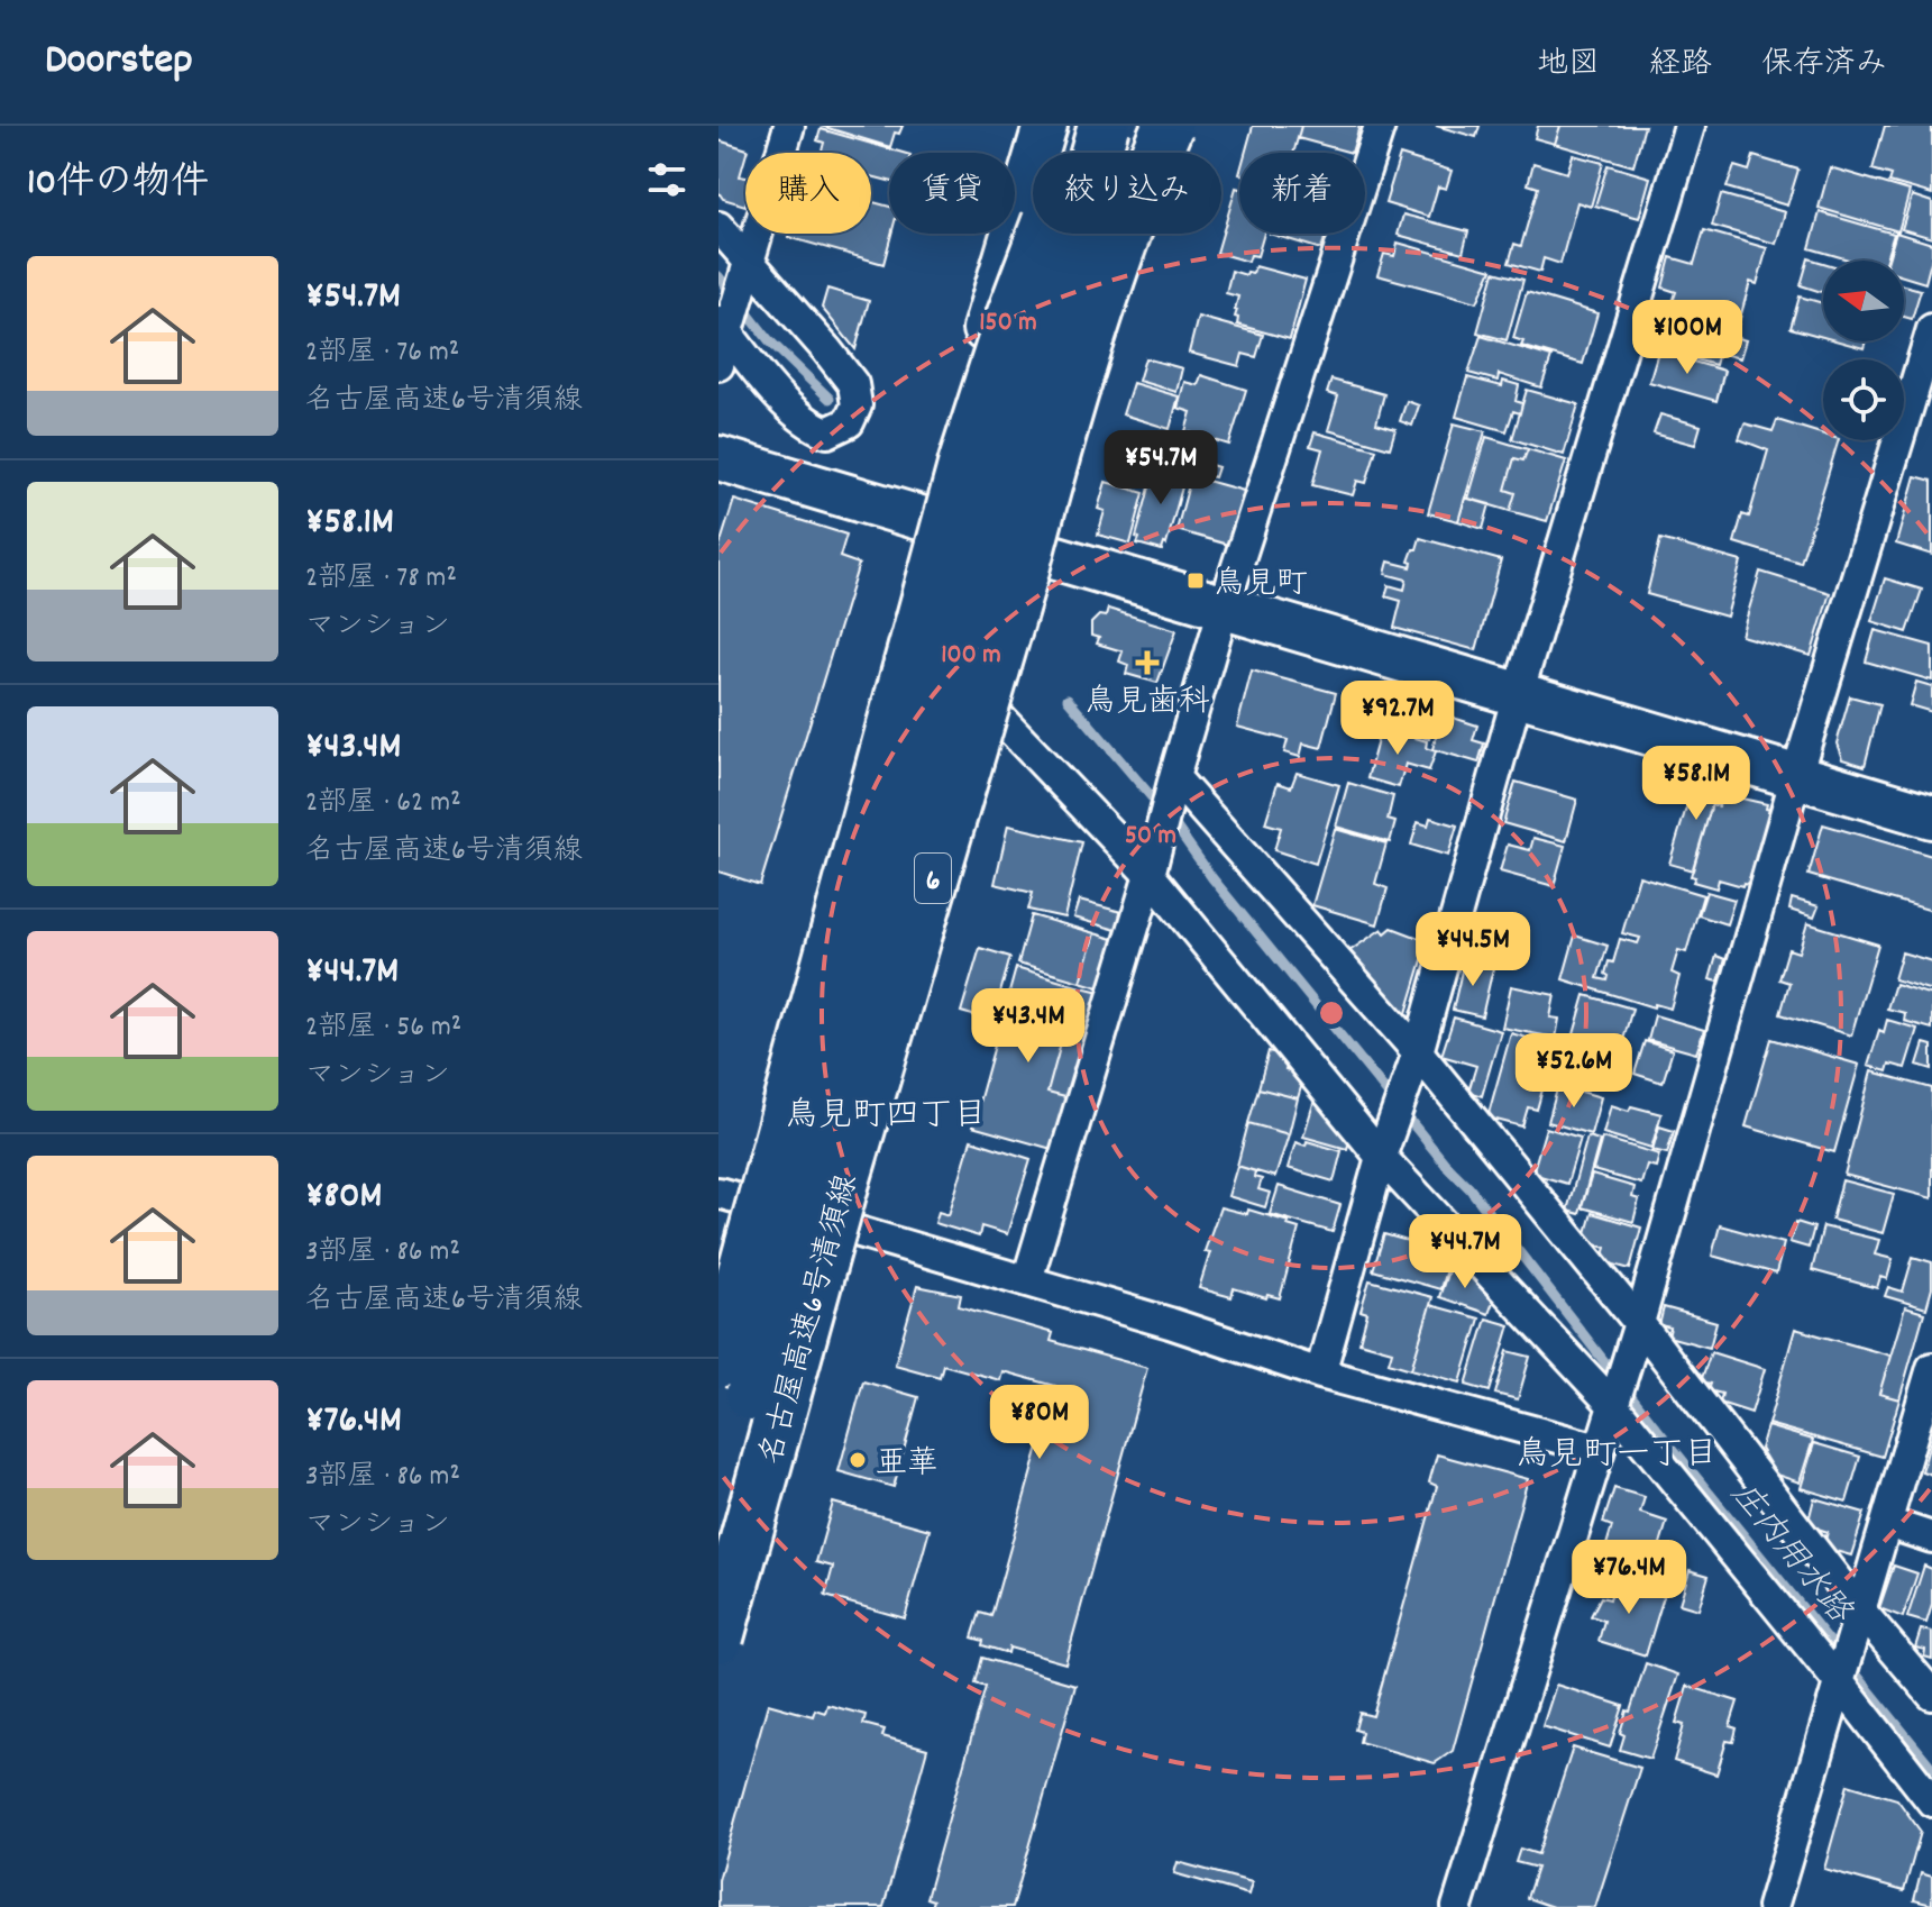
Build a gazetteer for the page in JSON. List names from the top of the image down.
{
  "streets": {
    "highway": ["6", "名古屋高速6号清須線"]
  },
  "districts": ["鳥見町四丁目", "鳥見町一丁目"],
  "water": ["庄内用水路"],
  "places": {
    "transit": ["鳥見町"],
    "health": ["鳥見歯科"],
    "other": ["亜華"]
  },
  "north": "left",
  "page": {
    "header": "Doorstep",
    "nav": ["地図", "経路", "保存済み"],
    "heading": "10件の物件",
    "chip": [
      "購入",
      "賃貸",
      "絞り込み",
      "新着"
    ],
    "list": [
      {
        "name": "¥54.7M",
        "note": "2部屋 · 76 m² · 名古屋高速6号清須線"
      },
      {
        "name": "¥58.1M",
        "note": "2部屋 · 78 m² · マンション"
      },
      {
        "name": "¥43.4M",
        "note": "2部屋 · 62 m² · 名古屋高速6号清須線"
      },
      {
        "name": "¥44.7M",
        "note": "2部屋 · 56 m² · マンション"
      },
      {
        "name": "¥80M",
        "note": "3部屋 · 86 m² · 名古屋高速6号清須線"
      },
      {
        "name": "¥76.4M",
        "note": "3部屋 · 86 m² · マンション"
      }
    ],
    "price": [
      "¥100M",
      "¥54.7M",
      "¥92.7M",
      "¥58.1M",
      "¥44.5M",
      "¥43.4M",
      "¥52.6M",
      "¥44.7M",
      "¥80M",
      "¥76.4M"
    ]
  },
  "rings": ["150 m", "100 m", "50 m"]
}
